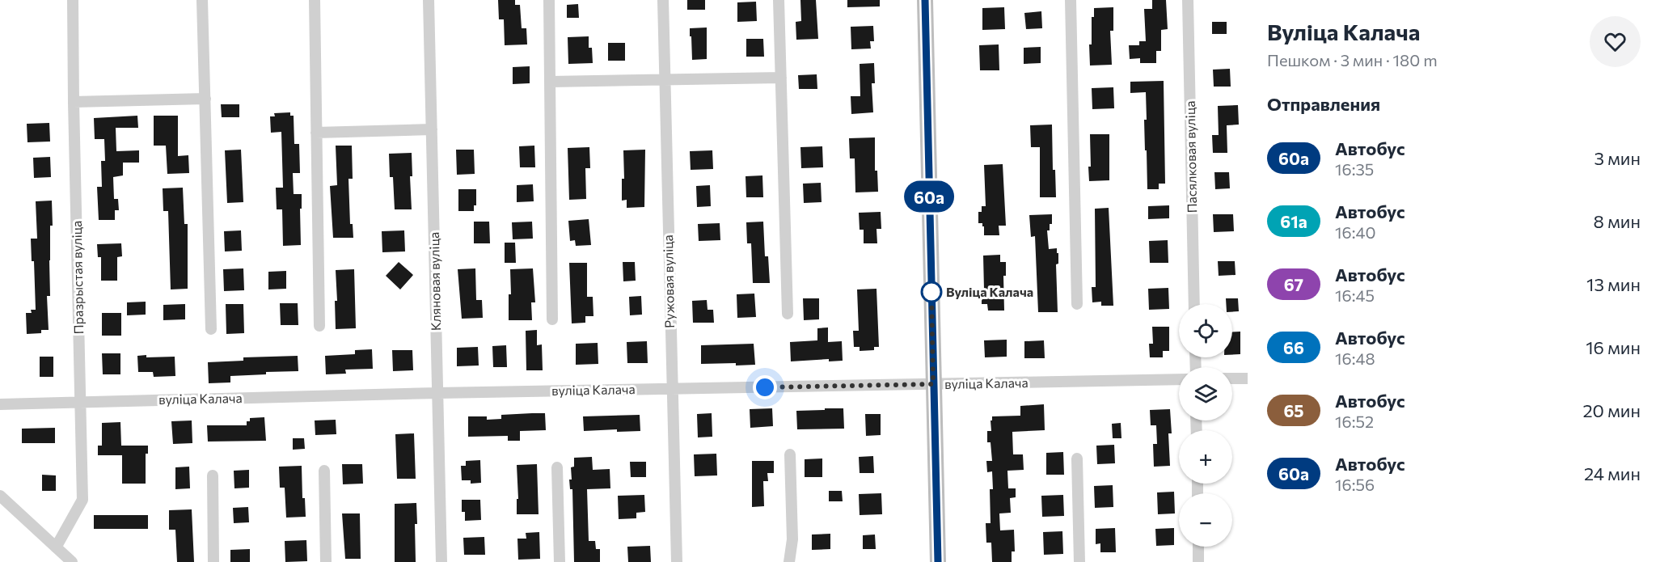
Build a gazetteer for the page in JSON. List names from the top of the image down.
{
  "streets": {
    "street": [
      "Пасялковая вуліца",
      "Празрыстая вуліца",
      "Кляновая вуліца",
      "Ружовая вуліца",
      "вуліца Калача"
    ]
  },
  "crossings": [
    ["Празрыстая вуліца", "вуліца Калача"],
    ["Кляновая вуліца", "вуліца Калача"],
    ["Ружовая вуліца", "вуліца Калача"]
  ],
  "places": ["Вуліца Калача"],
  "lines": ["bus line 60а"],
  "page": {
    "on_map": "60а",
    "heading": [
      ["Вуліца Калача", "Пешком · 3 мин · 180 m"],
      "Отправления"
    ],
    "list": [
      {
        "mark": "60а",
        "name": "Автобус",
        "note": "16:35",
        "value": "3 мин"
      },
      {
        "mark": "61а",
        "name": "Автобус",
        "note": "16:40",
        "value": "8 мин"
      },
      {
        "mark": "67",
        "name": "Автобус",
        "note": "16:45",
        "value": "13 мин"
      },
      {
        "mark": "66",
        "name": "Автобус",
        "note": "16:48",
        "value": "16 мин"
      },
      {
        "mark": "65",
        "name": "Автобус",
        "note": "16:52",
        "value": "20 мин"
      },
      {
        "mark": "60а",
        "name": "Автобус",
        "note": "16:56",
        "value": "24 мин"
      }
    ],
    "map_buttons": ["+", "−"]
  }
}
